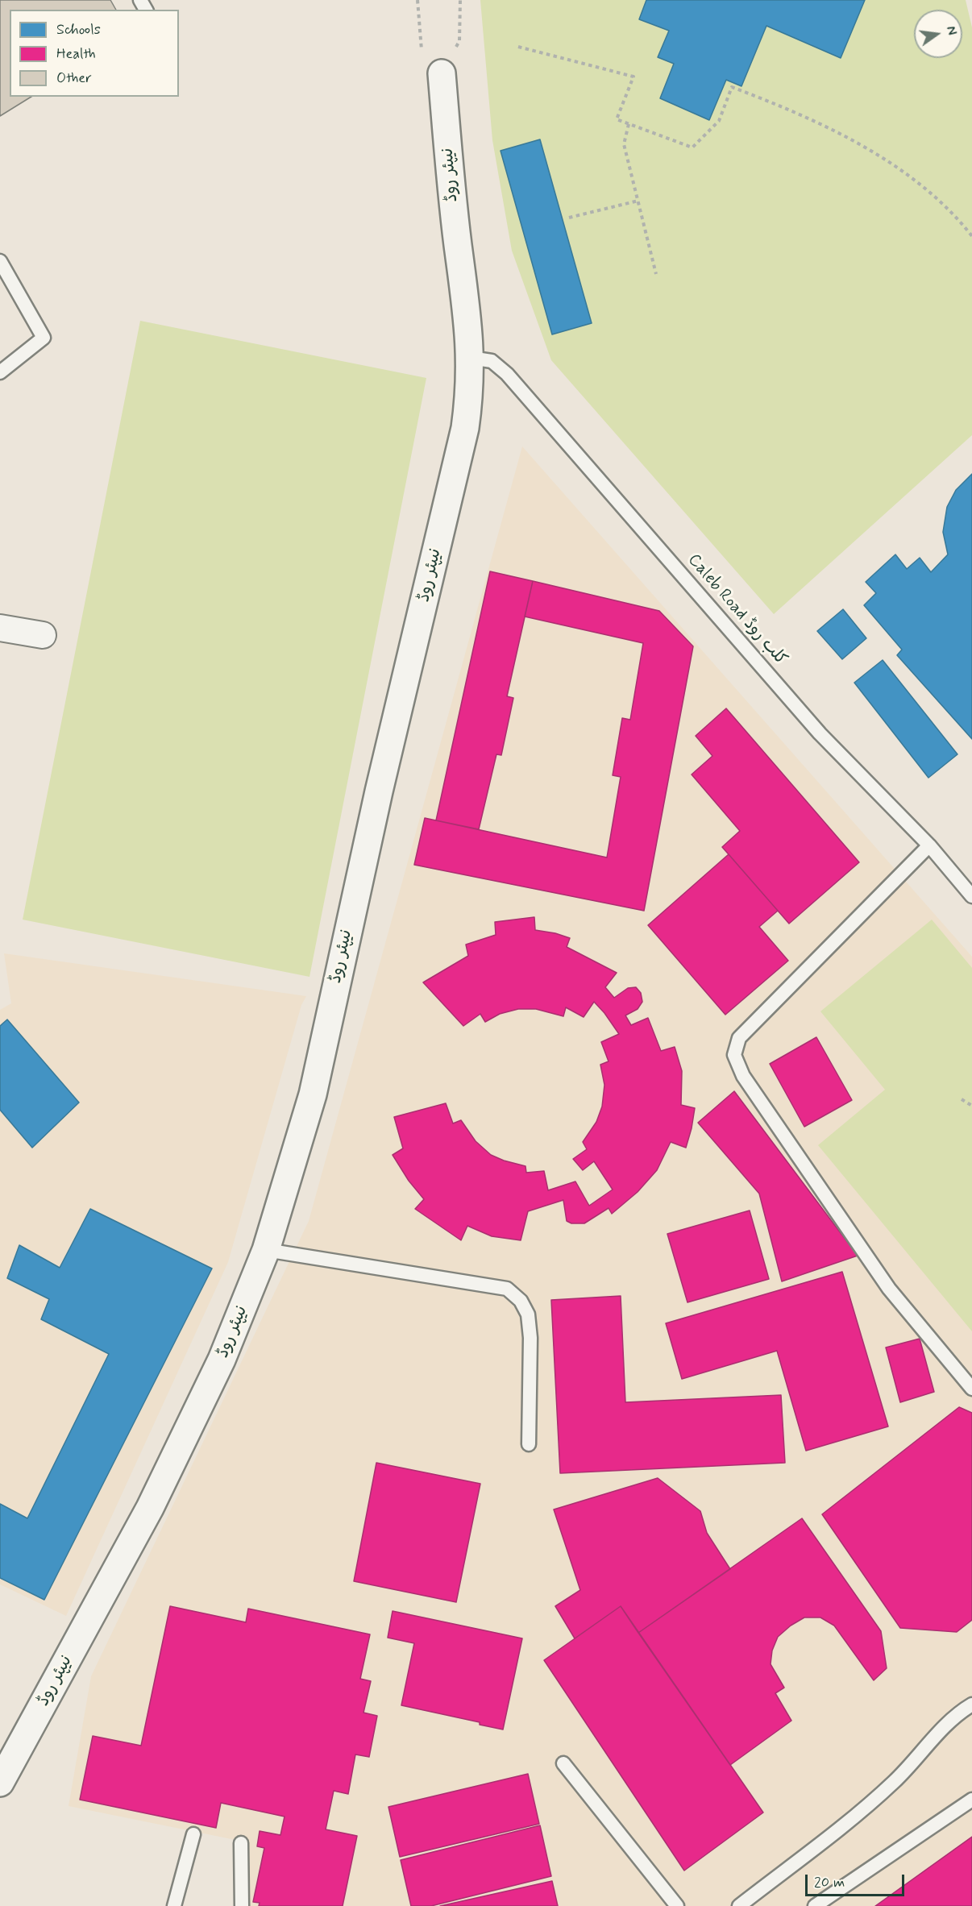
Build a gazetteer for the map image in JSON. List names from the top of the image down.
{
  "streets": {
    "street": ["نیپئر روڈ"],
    "lane": ["Caleb Road کلب روڈ"]
  },
  "crossings": [
    ["نیپئر روڈ", "Caleb Road کلب روڈ"]
  ],
  "legend": ["Schools", "Health", "Other"],
  "scale_bar": "20 m",
  "north": "right"
}
